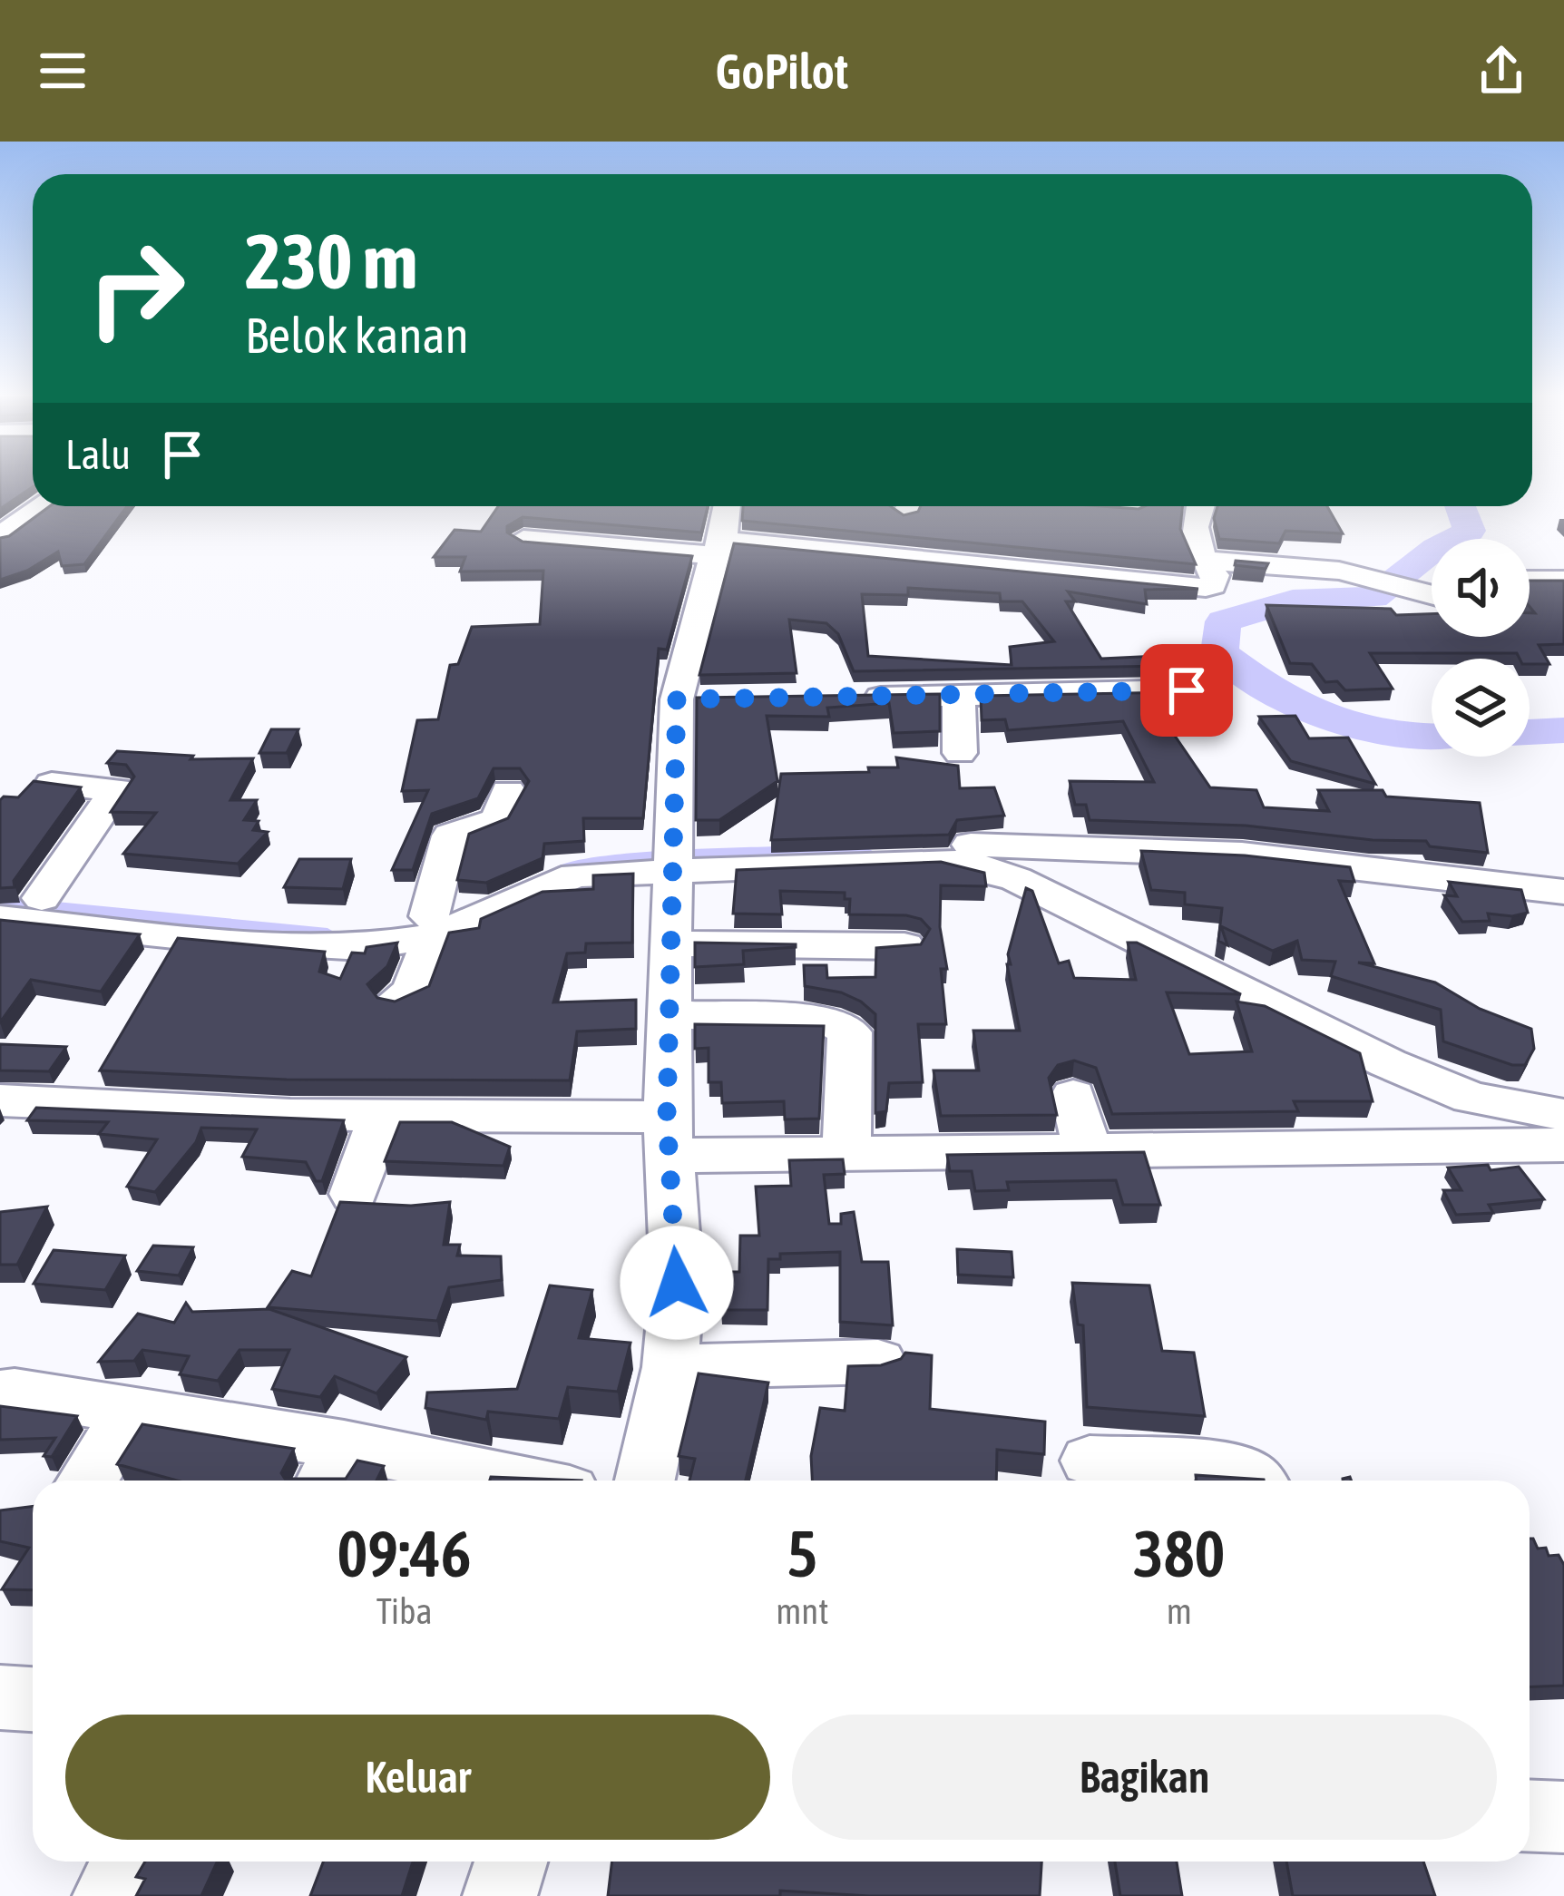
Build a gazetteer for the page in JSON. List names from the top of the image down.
{
  "page": {
    "header": "GoPilot",
    "turn": ["230 m", "Belok kanan"],
    "then": "Lalu",
    "eta": [
      "09:46",
      "Tiba",
      "5",
      "mnt",
      "380",
      "m"
    ],
    "buttons": ["Keluar", "Bagikan"]
  }
}
